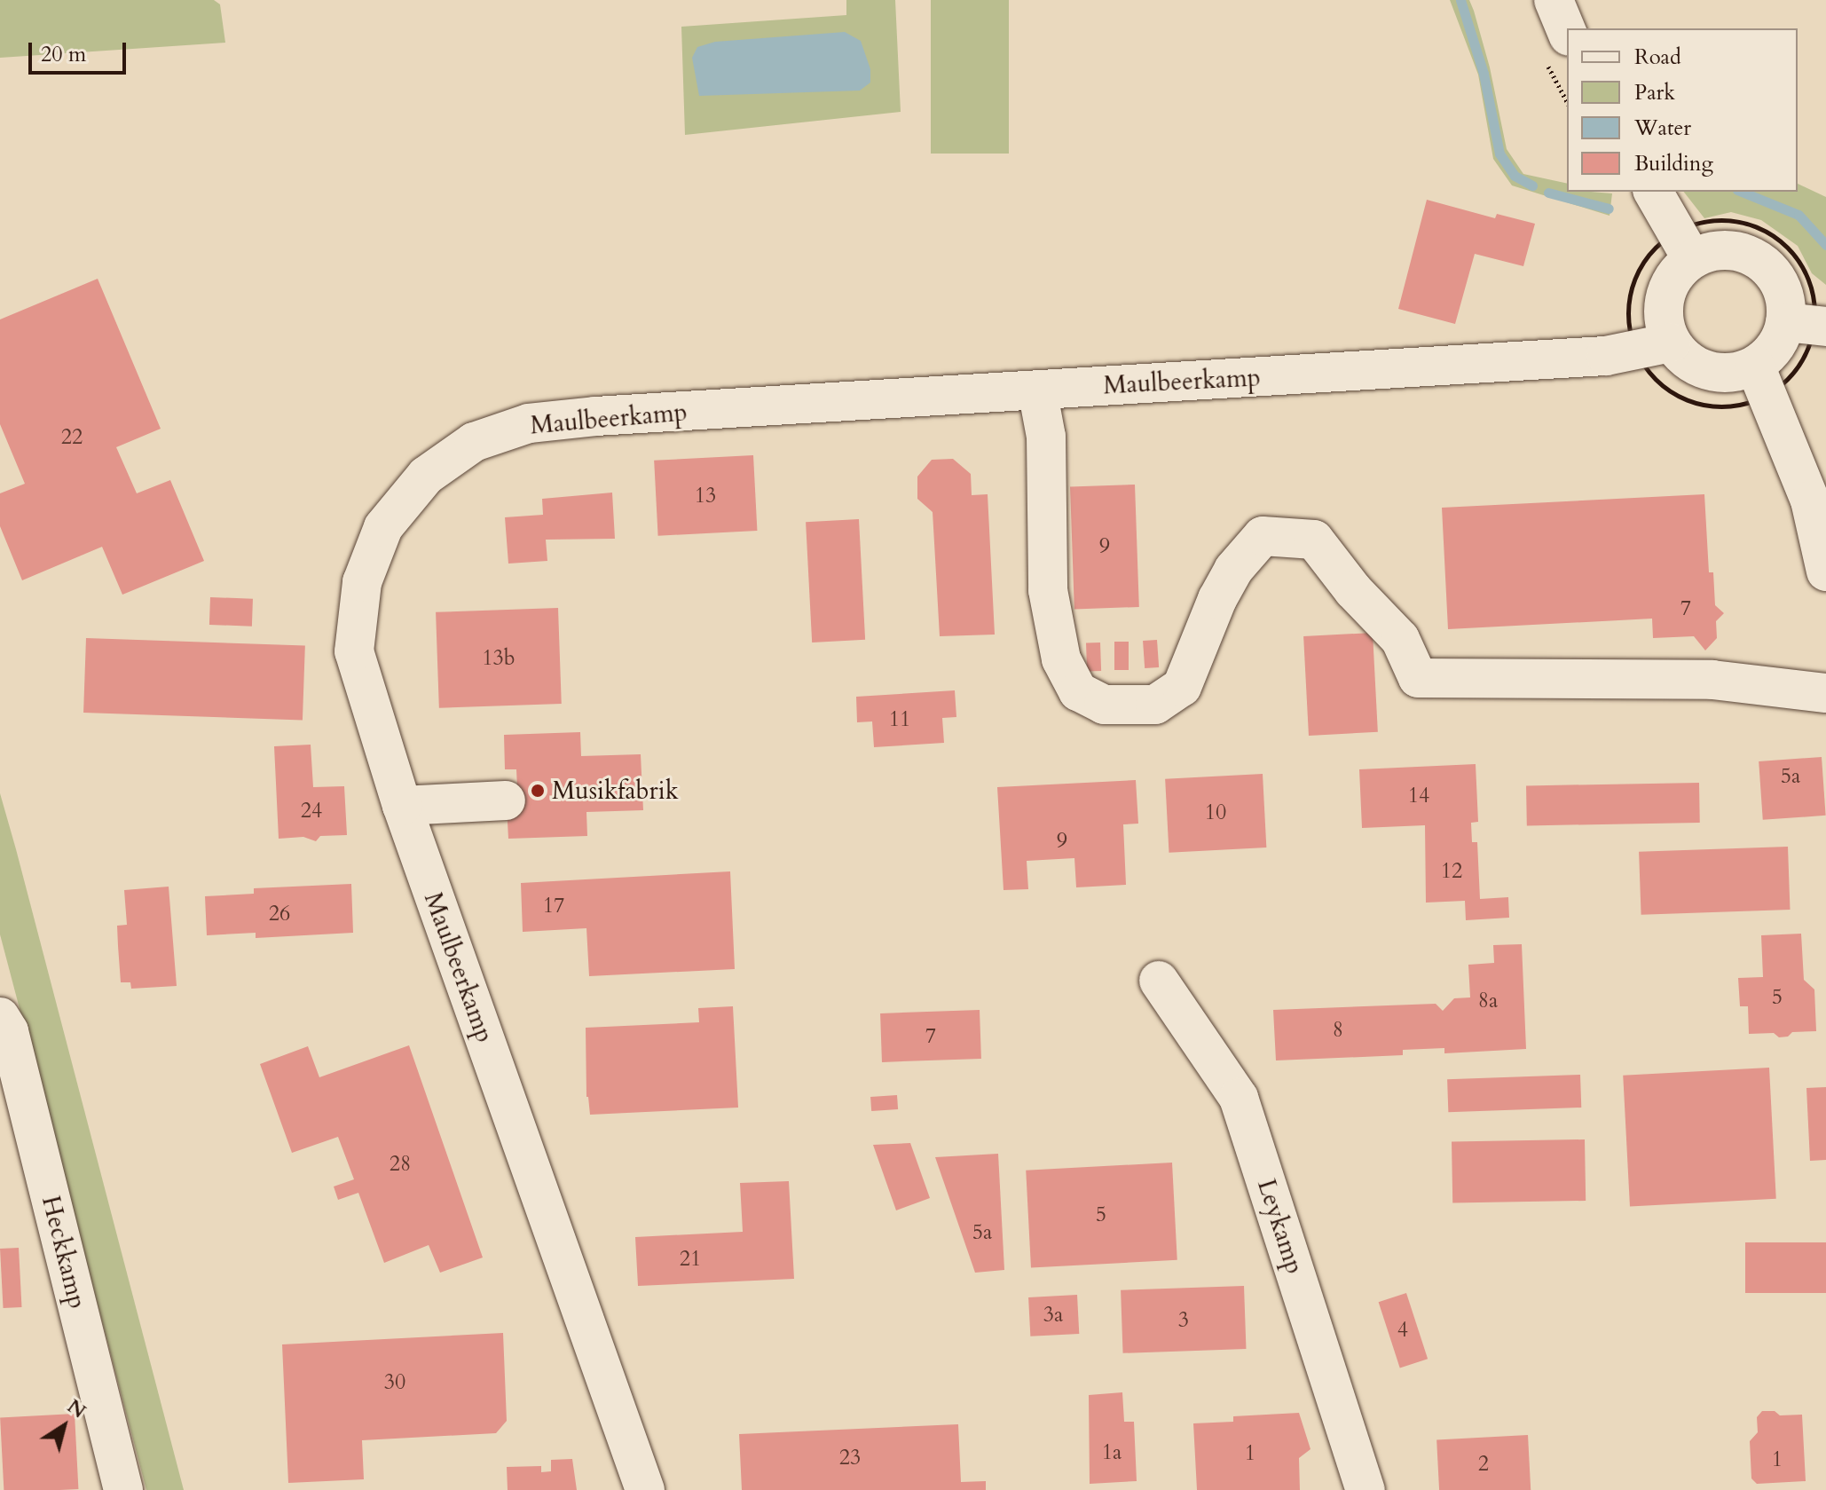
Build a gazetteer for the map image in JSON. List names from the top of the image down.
{
  "streets": {
    "street": ["Maulbeerkamp", "Leykamp", "Heckkamp"]
  },
  "places": ["Musikfabrik"],
  "house_numbers": [
    "22",
    "13",
    "9",
    "7",
    "13b",
    "11",
    "5a",
    "14",
    "24",
    "10",
    "9",
    "12",
    "17",
    "26",
    "5",
    "8a",
    "8",
    "7",
    "28",
    "5",
    "5a",
    "21",
    "3a",
    "3",
    "4",
    "30",
    "1a",
    "1",
    "23",
    "1",
    "2"
  ],
  "legend": [
    "Road",
    "Park",
    "Water",
    "Building"
  ],
  "scale_bar": "20 m",
  "north": "top right"
}
